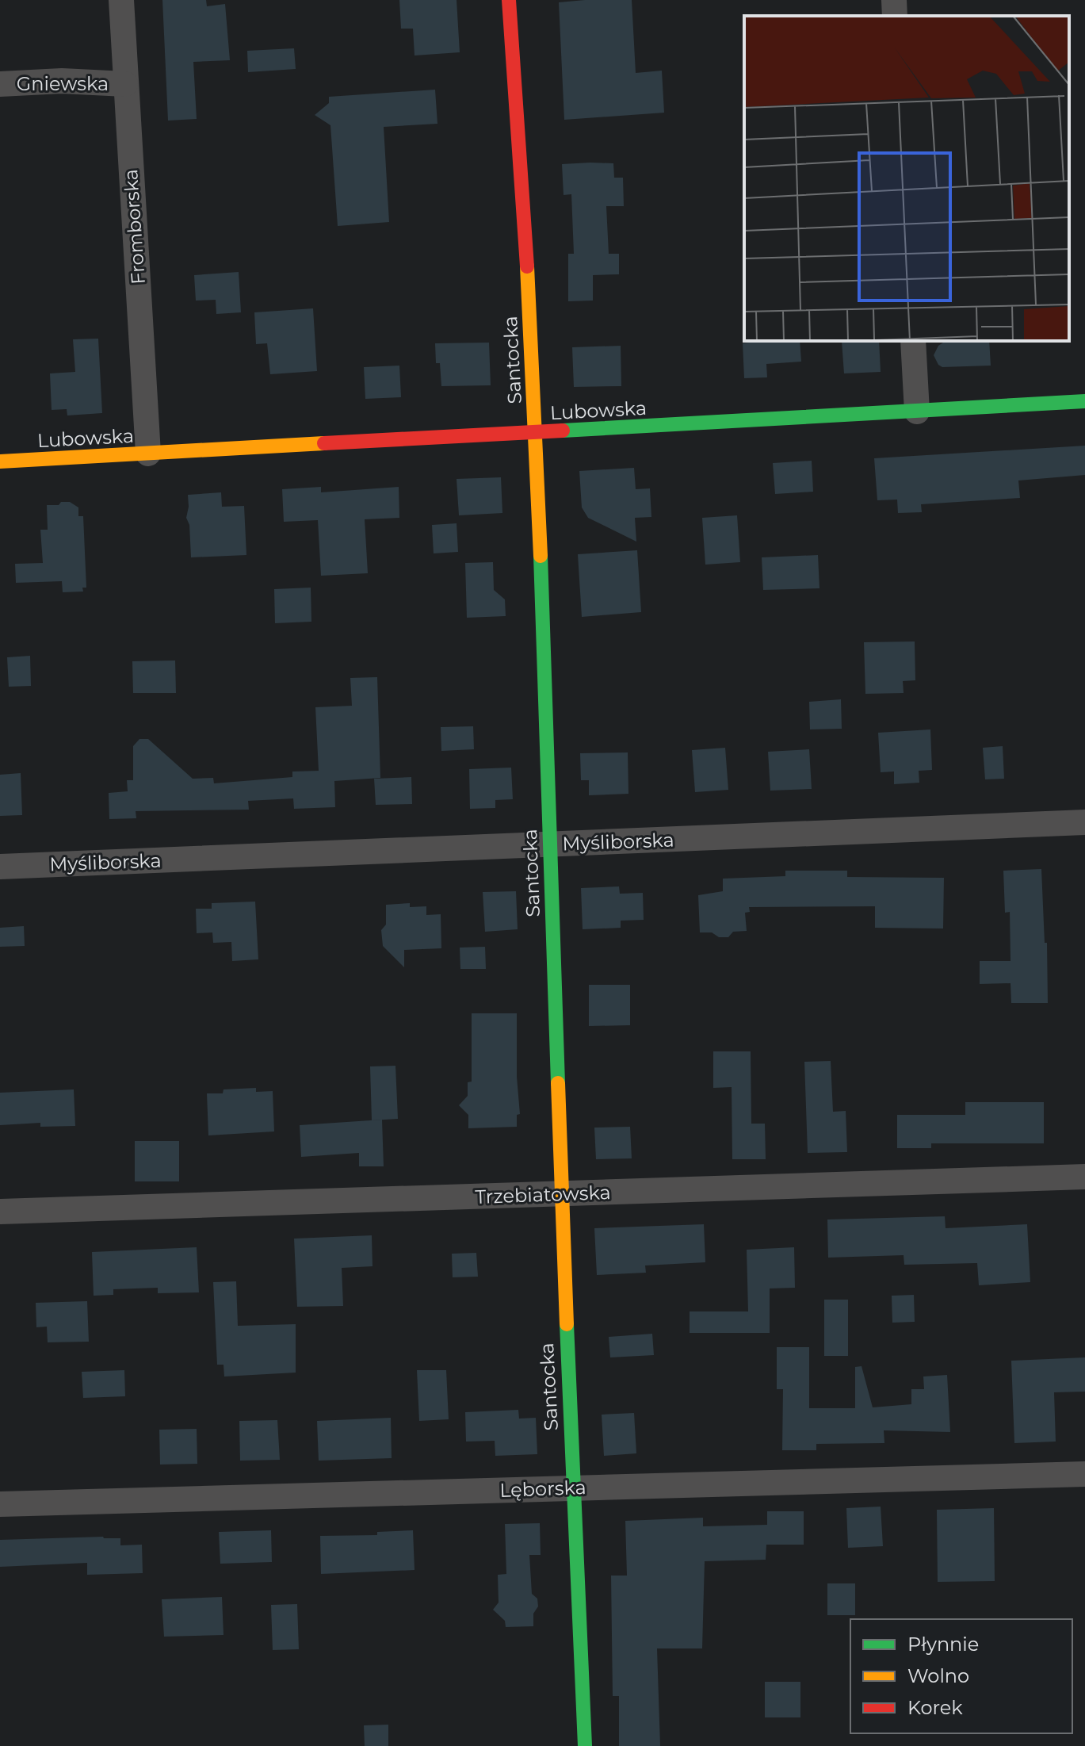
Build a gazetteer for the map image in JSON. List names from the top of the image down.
{
  "streets": {
    "street": [
      "Gniewska",
      "Fromborska",
      "Santocka",
      "Lubowska",
      "Myśliborska",
      "Trzebiatowska",
      "Lęborska"
    ]
  },
  "crossings": [
    ["Gniewska", "Fromborska"],
    ["Fromborska", "Lubowska"],
    ["Santocka", "Lubowska"],
    ["Santocka", "Myśliborska"],
    ["Santocka", "Trzebiatowska"],
    ["Santocka", "Lęborska"]
  ],
  "legend": ["Płynnie", "Wolno", "Korek"]
}
